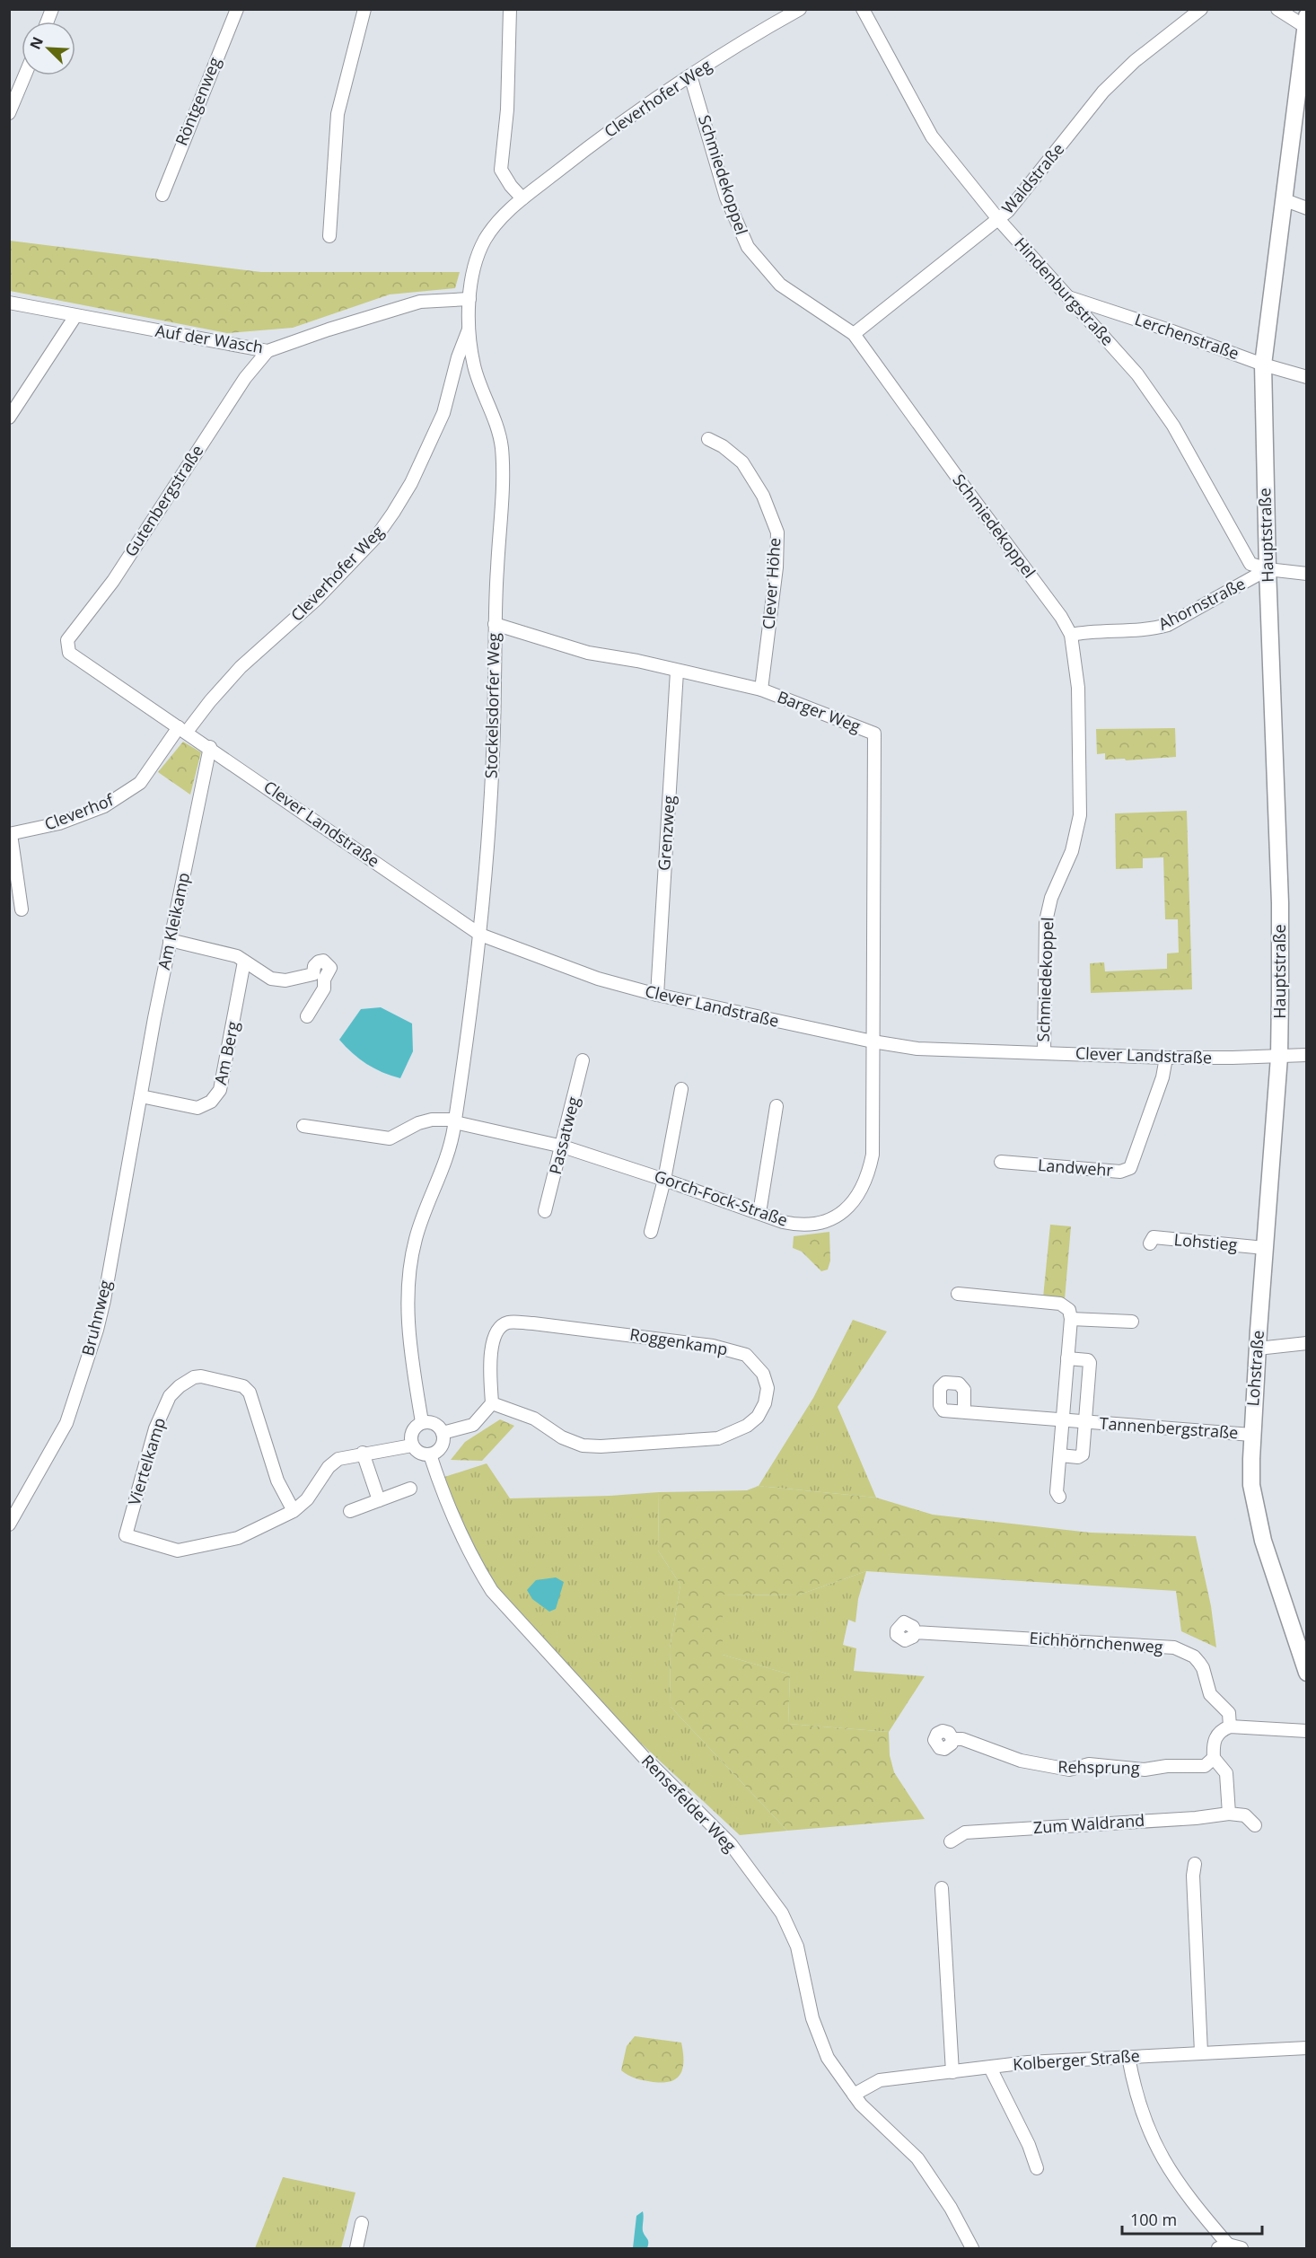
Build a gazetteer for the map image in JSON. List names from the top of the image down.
{
  "streets": {
    "main road": ["Hauptstraße", "Lohstraße"],
    "street": [
      "Cleverhofer Weg",
      "Röntgenweg",
      "Schmiedekoppel",
      "Waldstraße",
      "Hindenburgstraße",
      "Lerchenstraße",
      "Auf der Wasch",
      "Gutenbergstraße",
      "Clever Höhe",
      "Ahornstraße",
      "Stockelsdorfer Weg",
      "Barger Weg",
      "Cleverhof",
      "Clever Landstraße",
      "Grenzweg",
      "Am Kleikamp",
      "Am Berg",
      "Passatweg",
      "Landwehr",
      "Gorch-Fock-Straße",
      "Lohstieg",
      "Bruhnweg",
      "Roggenkamp",
      "Tannenbergstraße",
      "Viertelkamp",
      "Eichhörnchenweg",
      "Rehsprung",
      "Rensefelder Weg",
      "Zum Waldrand",
      "Kolberger Straße"
    ]
  },
  "crossings": [
    ["Cleverhofer Weg", "Schmiedekoppel"],
    ["Cleverhofer Weg", "Gutenbergstraße"],
    ["Cleverhofer Weg", "Stockelsdorfer Weg"],
    ["Cleverhofer Weg", "Cleverhof"],
    ["Cleverhofer Weg", "Clever Landstraße"],
    ["Schmiedekoppel", "Waldstraße"],
    ["Schmiedekoppel", "Ahornstraße"],
    ["Schmiedekoppel", "Clever Landstraße"],
    ["Waldstraße", "Hindenburgstraße"],
    ["Hindenburgstraße", "Lerchenstraße"],
    ["Hindenburgstraße", "Hauptstraße"],
    ["Hindenburgstraße", "Ahornstraße"],
    ["Lerchenstraße", "Hauptstraße"],
    ["Auf der Wasch", "Gutenbergstraße"],
    ["Auf der Wasch", "Stockelsdorfer Weg"],
    ["Gutenbergstraße", "Cleverhof"],
    ["Gutenbergstraße", "Clever Landstraße"],
    ["Hauptstraße", "Ahornstraße"],
    ["Hauptstraße", "Clever Landstraße"],
    ["Hauptstraße", "Lohstraße"],
    ["Clever Höhe", "Barger Weg"],
    ["Stockelsdorfer Weg", "Barger Weg"],
    ["Stockelsdorfer Weg", "Clever Landstraße"],
    ["Stockelsdorfer Weg", "Gorch-Fock-Straße"],
    ["Stockelsdorfer Weg", "Viertelkamp"],
    ["Stockelsdorfer Weg", "Rensefelder Weg"],
    ["Barger Weg", "Clever Landstraße"],
    ["Barger Weg", "Grenzweg"],
    ["Barger Weg", "Gorch-Fock-Straße"],
    ["Cleverhof", "Clever Landstraße"],
    ["Clever Landstraße", "Grenzweg"],
    ["Clever Landstraße", "Am Kleikamp"],
    ["Clever Landstraße", "Landwehr"],
    ["Clever Landstraße", "Gorch-Fock-Straße"],
    ["Clever Landstraße", "Lohstraße"],
    ["Am Kleikamp", "Am Berg"],
    ["Am Kleikamp", "Bruhnweg"],
    ["Am Berg", "Bruhnweg"],
    ["Passatweg", "Gorch-Fock-Straße"],
    ["Lohstieg", "Lohstraße"],
    ["Lohstraße", "Tannenbergstraße"],
    ["Viertelkamp", "Rensefelder Weg"],
    ["Rensefelder Weg", "Kolberger Straße"]
  ],
  "scale_bar": "100 m",
  "north": "top left"
}
